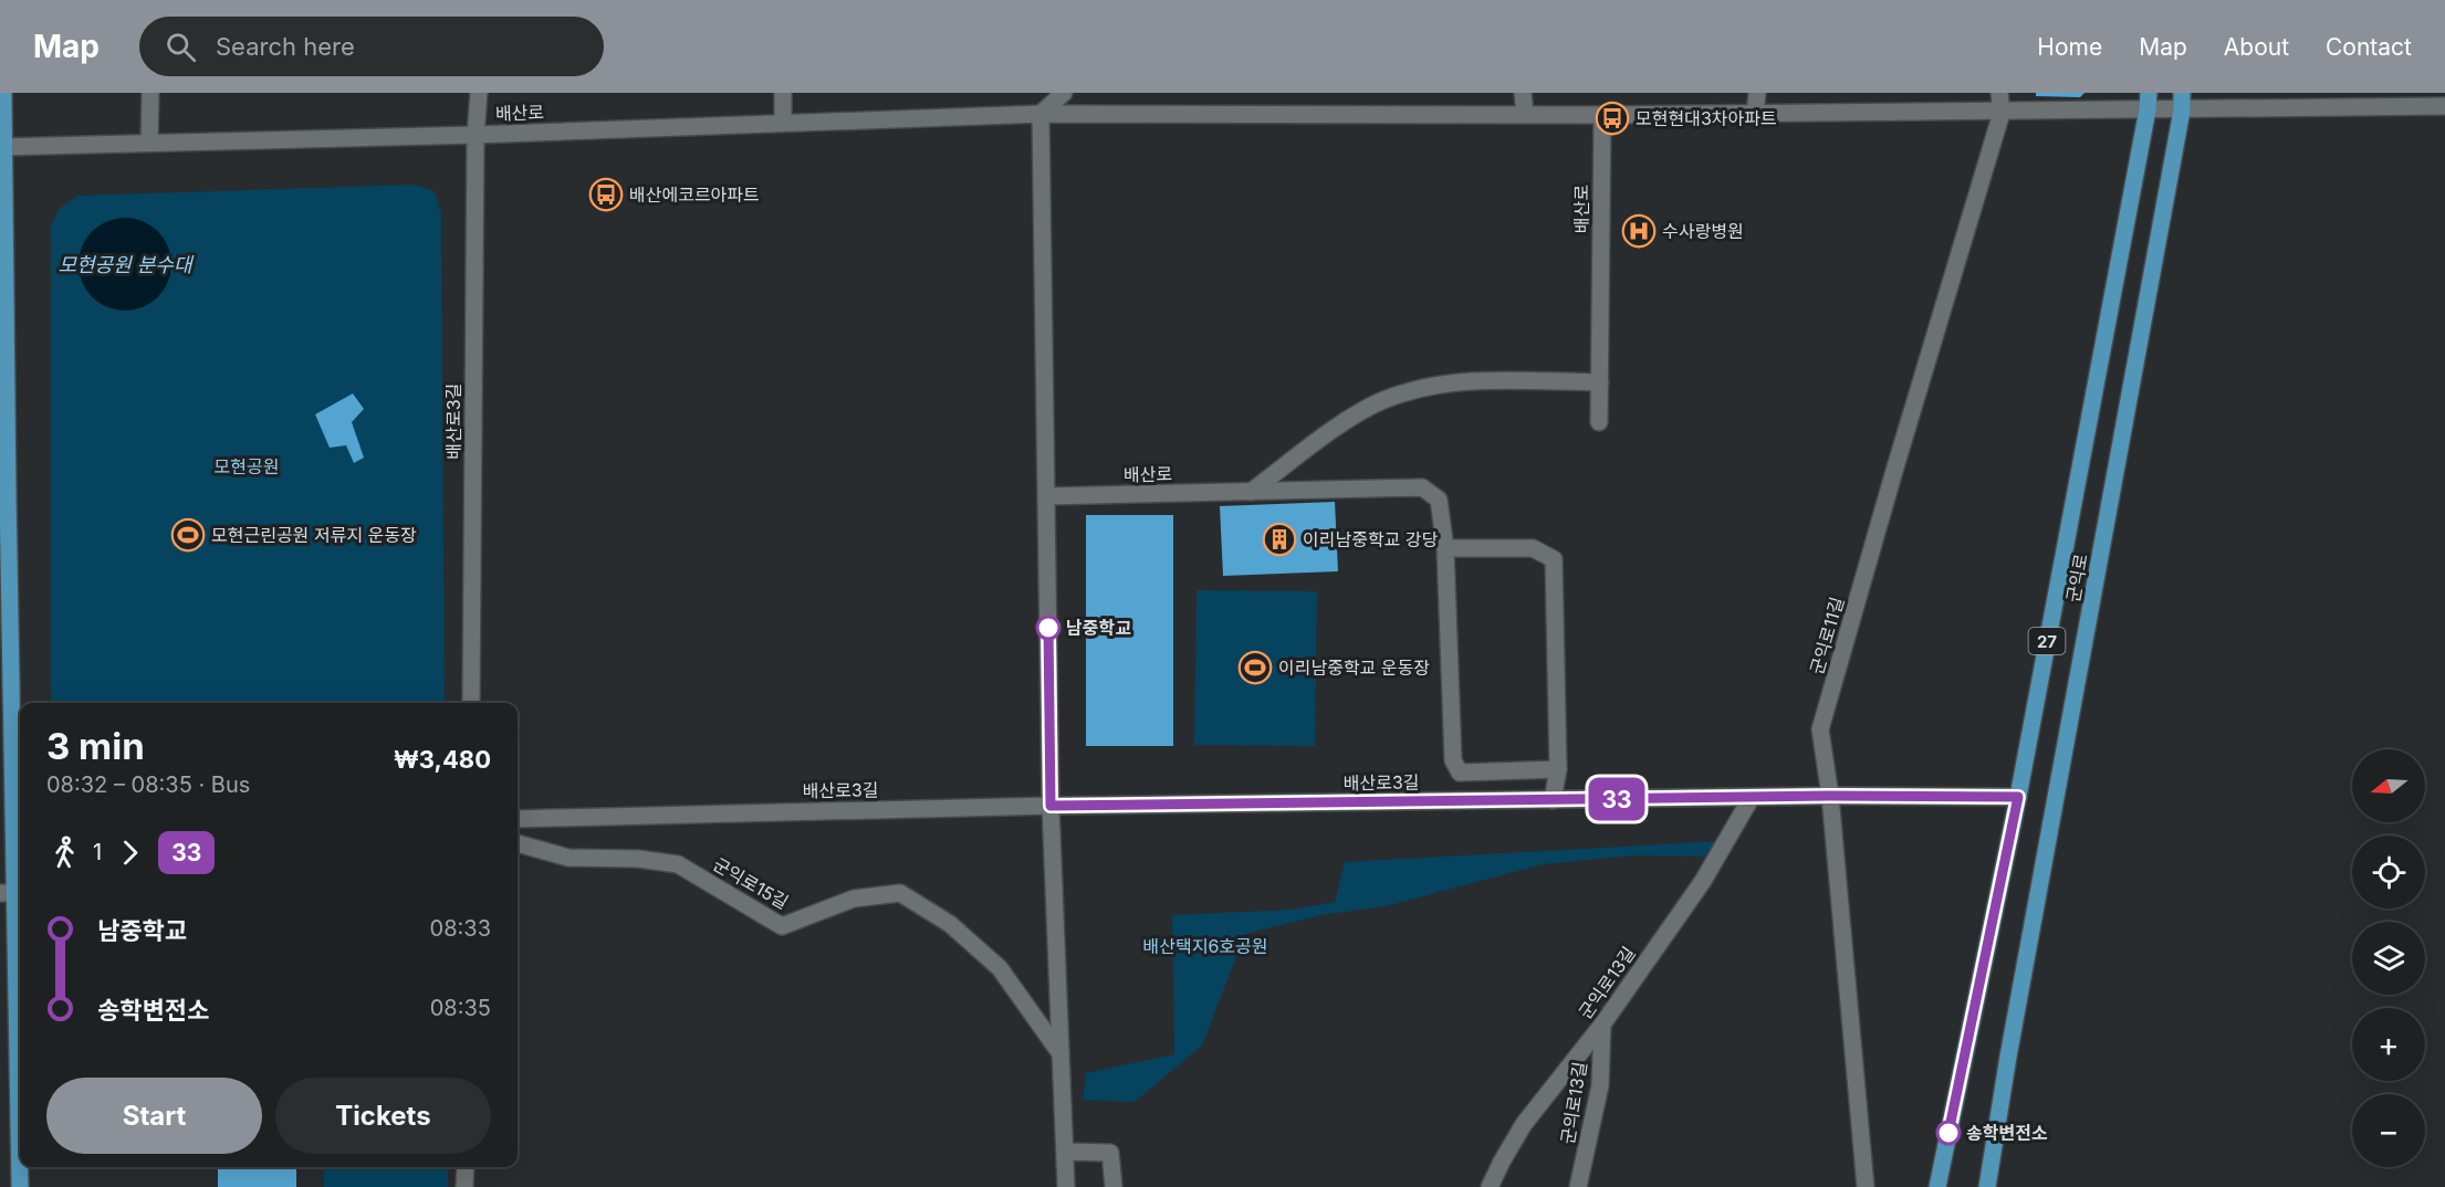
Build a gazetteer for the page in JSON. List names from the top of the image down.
{
  "streets": {
    "main road": ["군익로", "27"],
    "street": [
      "배산로",
      "배산로3길",
      "군익로11길",
      "군익로15길",
      "군익로13길",
      "군의로13길"
    ]
  },
  "crossings": [
    ["배산로", "배산로3길"],
    ["배산로", "군익로"],
    ["배산로", "군익로11길"],
    ["배산로3길", "군익로11길"],
    ["배산로3길", "군익로13길"],
    ["군익로13길", "군의로13길"]
  ],
  "water": ["모현공원 분수대"],
  "parks": ["모현공원", "배산택지6호공원"],
  "places": {
    "bus stop": ["모현현대3차아파트", "배산에코르아파트"],
    "hospital": ["수사랑병원"],
    "sports": ["모현근린공원 저류지 운동장", "이리남중학교 운동장"],
    "building": ["이리남중학교 강당"],
    "other": ["남중학교", "송학변전소"]
  },
  "lines": ["bus line 33"],
  "north": "left",
  "page": {
    "header": "Map",
    "search": "Search here",
    "nav": [
      "Home",
      "Map",
      "About",
      "Contact"
    ],
    "on_map": "33",
    "heading": ["3 min", "08:32 – 08:35 · Bus", "₩3,480"],
    "map_buttons": ["+", "−"],
    "legs": ["1", "33"],
    "list": [
      {
        "name": "남중학교",
        "value": "08:33"
      },
      {
        "name": "송학변전소",
        "value": "08:35"
      }
    ],
    "buttons": ["Start", "Tickets"]
  }
}
